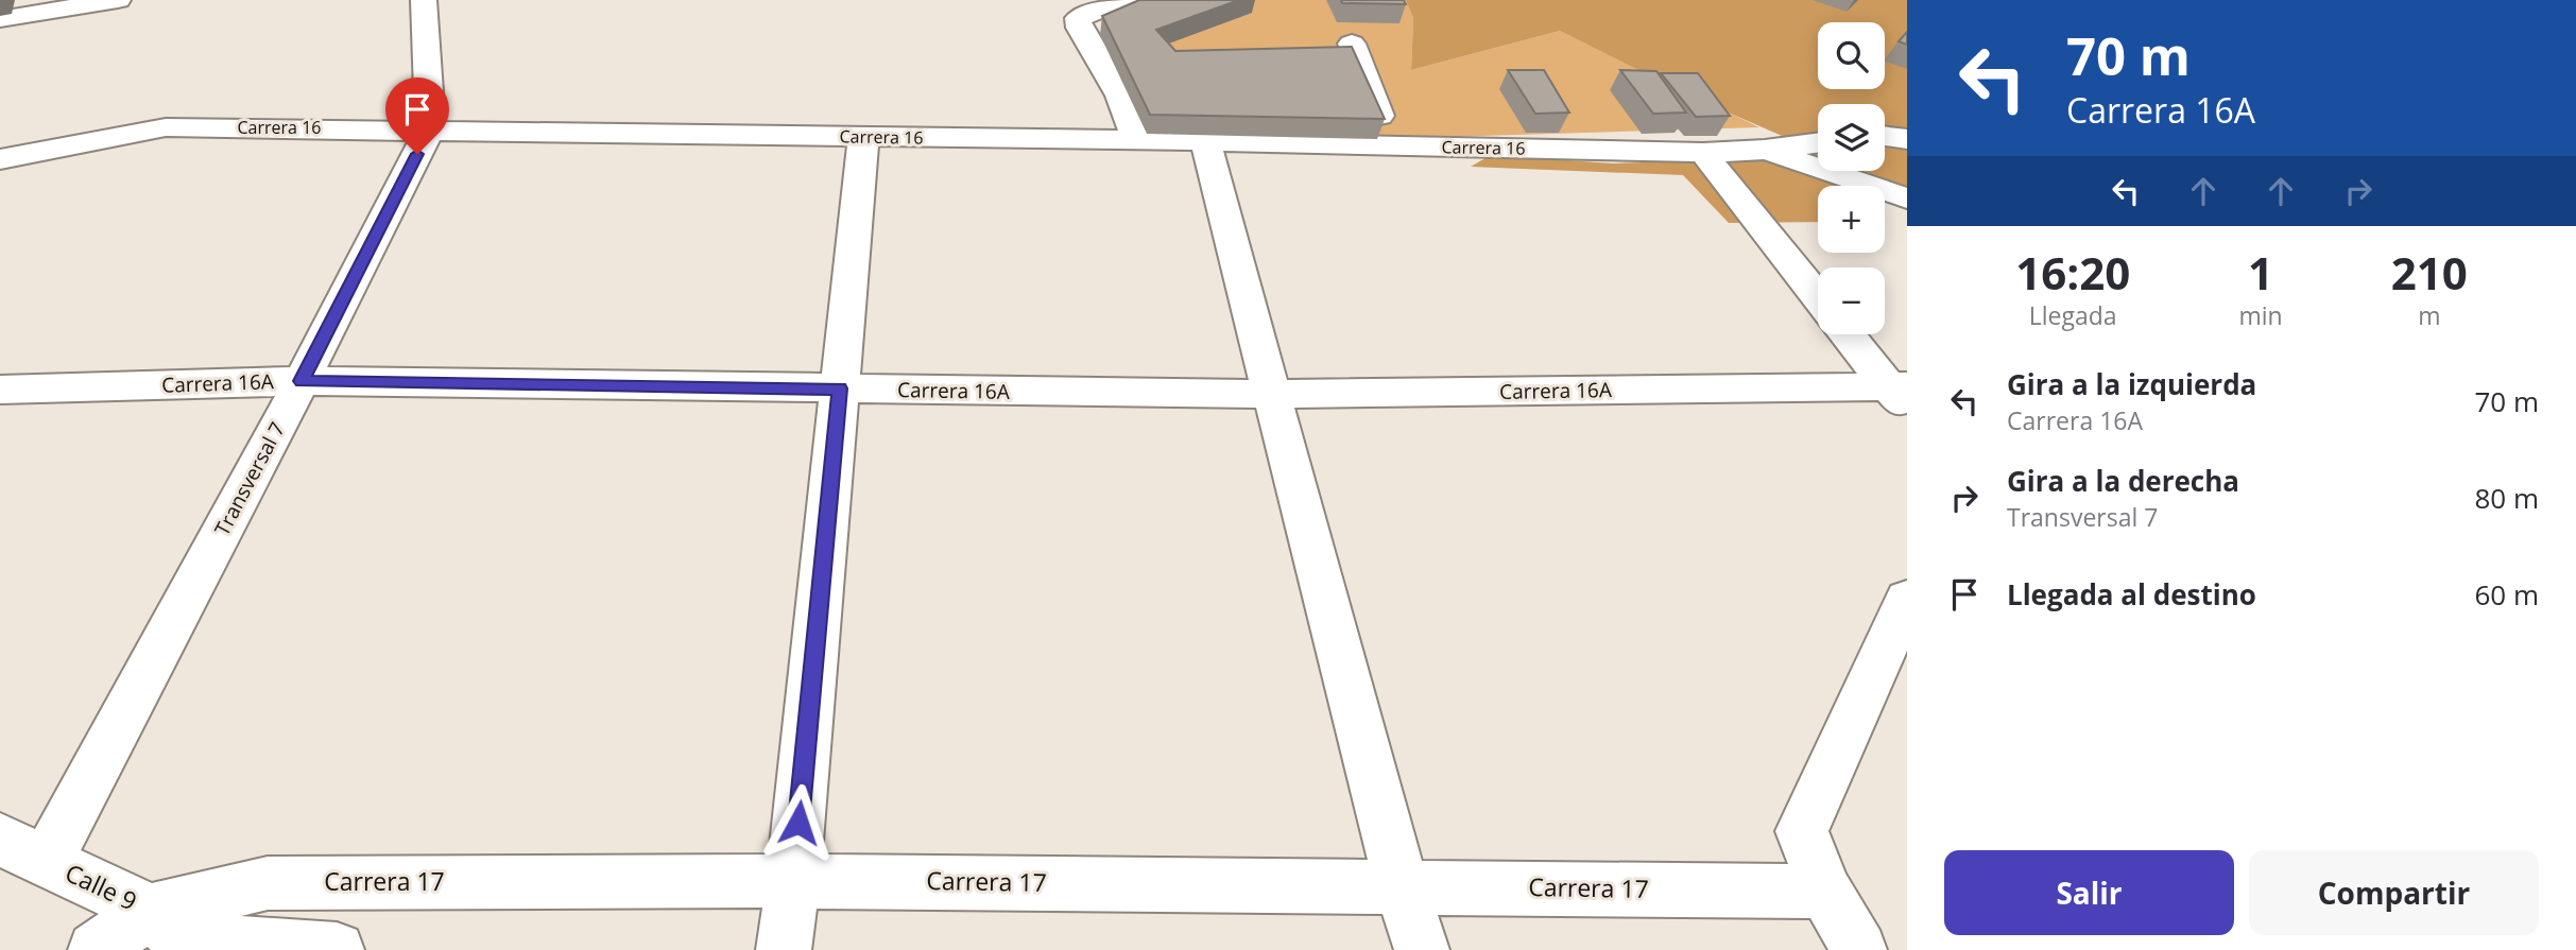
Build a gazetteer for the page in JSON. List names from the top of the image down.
{
  "streets": {
    "street": [
      "Carrera 16",
      "Carrera 16A",
      "Transversal 7",
      "Carrera 17",
      "Calle 9"
    ]
  },
  "crossings": [
    ["Carrera 16", "Transversal 7"],
    ["Carrera 16A", "Transversal 7"],
    ["Transversal 7", "Calle 9"],
    ["Carrera 17", "Calle 9"]
  ],
  "page": {
    "turn": ["70 m", "Carrera 16A"],
    "map_buttons": ["+", "−"],
    "eta": [
      "16:20",
      "Llegada",
      "1",
      "min",
      "210",
      "m"
    ],
    "list": [
      {
        "name": "Gira a la izquierda",
        "note": "Carrera 16A",
        "value": "70 m"
      },
      {
        "name": "Gira a la derecha",
        "note": "Transversal 7",
        "value": "80 m"
      },
      {
        "name": "Llegada al destino",
        "value": "60 m"
      }
    ],
    "buttons": ["Salir", "Compartir"]
  }
}
